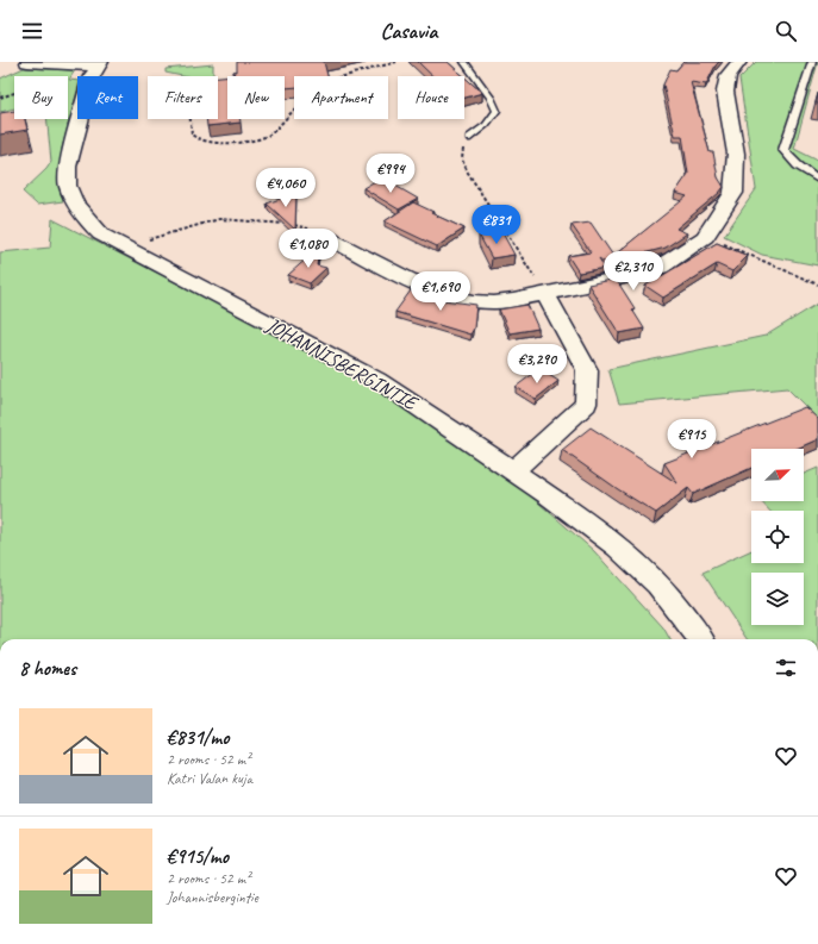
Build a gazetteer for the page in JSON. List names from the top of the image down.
{
  "streets": {
    "street": ["JOHANNISBERGINTIE"]
  },
  "north": "top right",
  "page": {
    "header": "Casavia",
    "chip": [
      "Buy",
      "Rent",
      "Filters",
      "New",
      "Apartment",
      "House"
    ],
    "price": [
      "€994",
      "€4,060",
      "€831",
      "€1,080",
      "€2,310",
      "€1,690",
      "€3,290",
      "€915"
    ],
    "heading": "8 homes",
    "list": [
      {
        "name": "€831/mo",
        "note": "2 rooms · 52 m² · Katri Valan kuja"
      },
      {
        "name": "€915/mo",
        "note": "2 rooms · 52 m² · Johannisbergintie"
      }
    ]
  }
}
